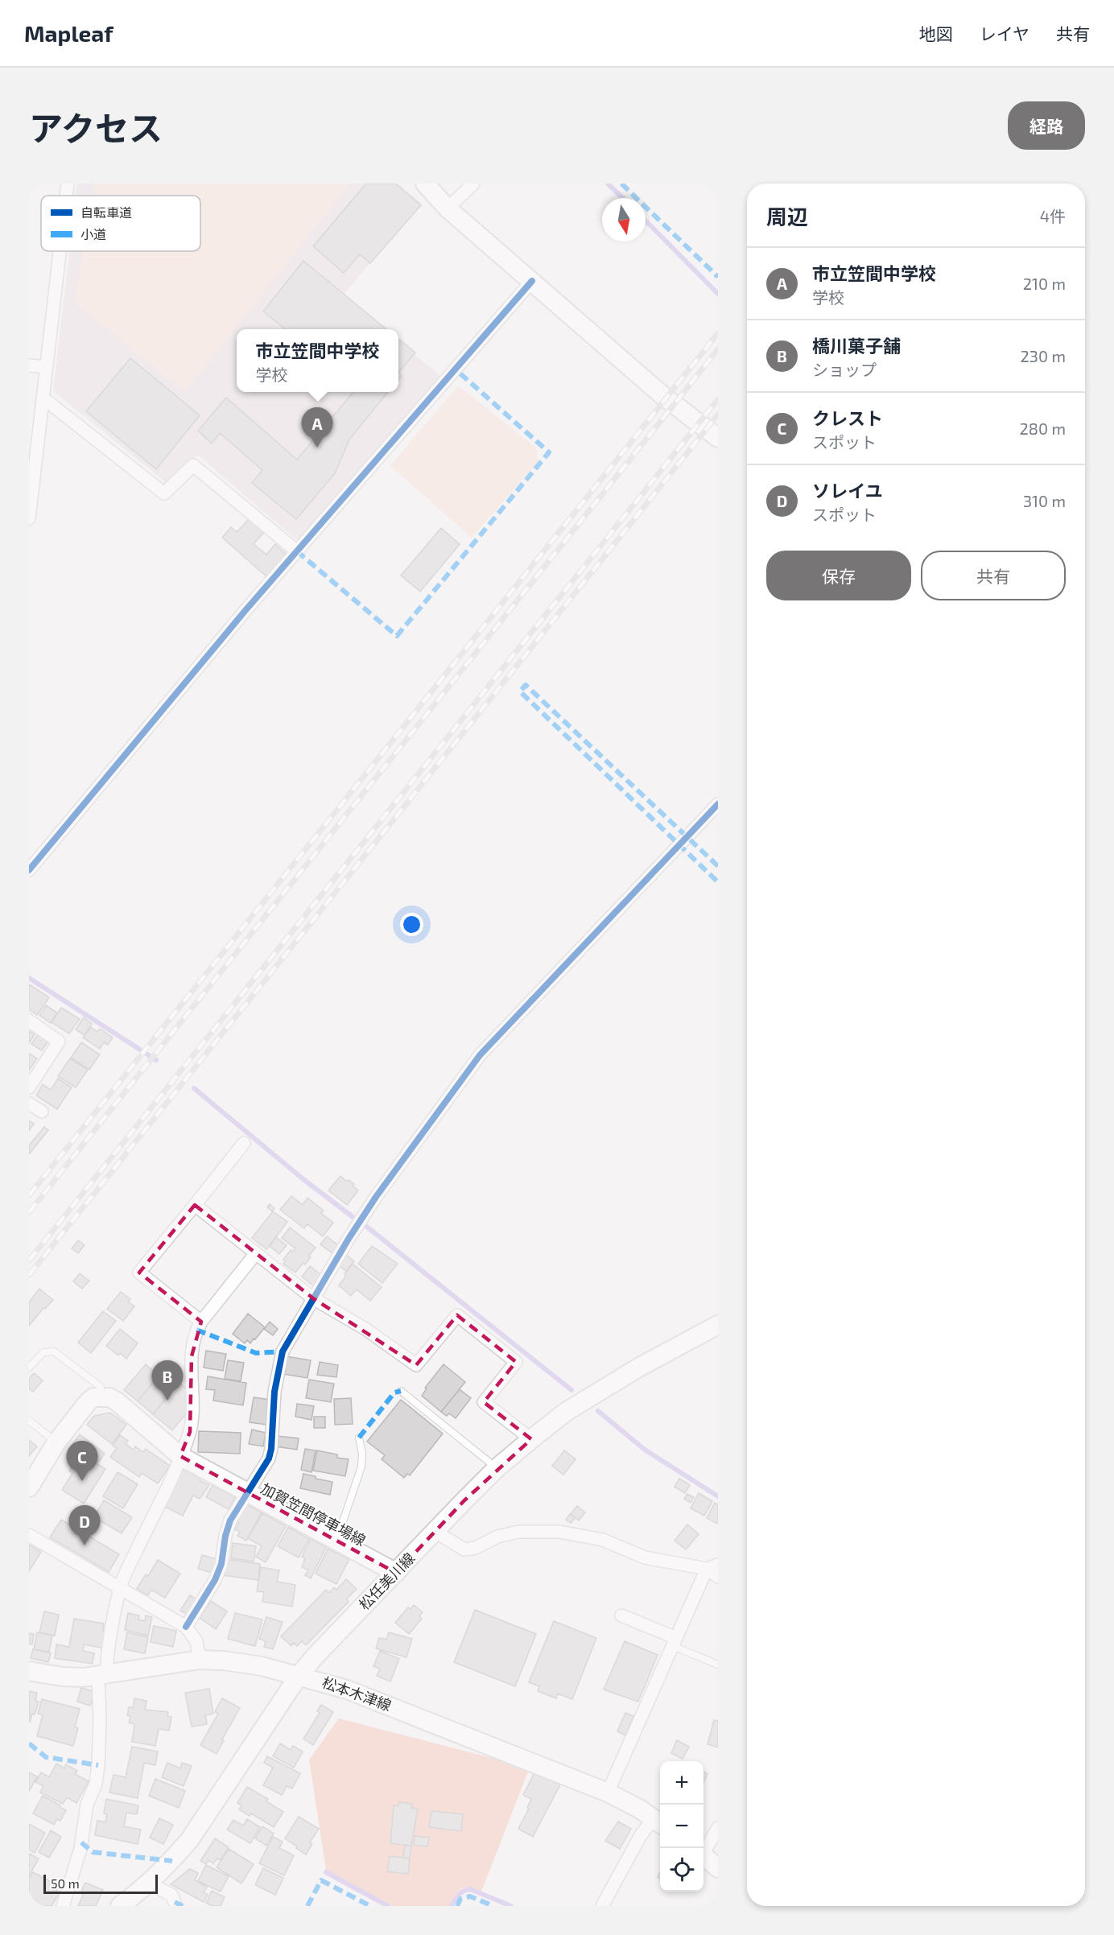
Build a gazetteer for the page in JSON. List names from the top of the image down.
{
  "streets": {
    "main road": ["加賀笠間停車場線", "松任美川線", "松本木津線"]
  },
  "crossings": [
    ["加賀笠間停車場線", "松任美川線"],
    ["松任美川線", "松本木津線"]
  ],
  "legend": ["自転車道", "小道"],
  "scale_bar": "50 m",
  "north": "bottom",
  "page": {
    "header": "Mapleaf",
    "nav": ["地図", "レイヤ", "共有"],
    "title": "アクセス",
    "buttons": [
      "経路",
      ["保存", "共有"]
    ],
    "heading": ["周辺", "4件"],
    "list": [
      {
        "mark": "A",
        "name": "市立笠間中学校",
        "note": "学校",
        "value": "210 m"
      },
      {
        "mark": "B",
        "name": "橋川菓子舗",
        "note": "ショップ",
        "value": "230 m"
      },
      {
        "mark": "C",
        "name": "クレスト",
        "note": "スポット",
        "value": "280 m"
      },
      {
        "mark": "D",
        "name": "ソレイユ",
        "note": "スポット",
        "value": "310 m"
      }
    ],
    "popup": ["市立笠間中学校", "学校"],
    "pins": [
      "A",
      "B",
      "C",
      "D"
    ],
    "map_buttons": ["+", "−"],
    "scale": "50 m"
  }
}
